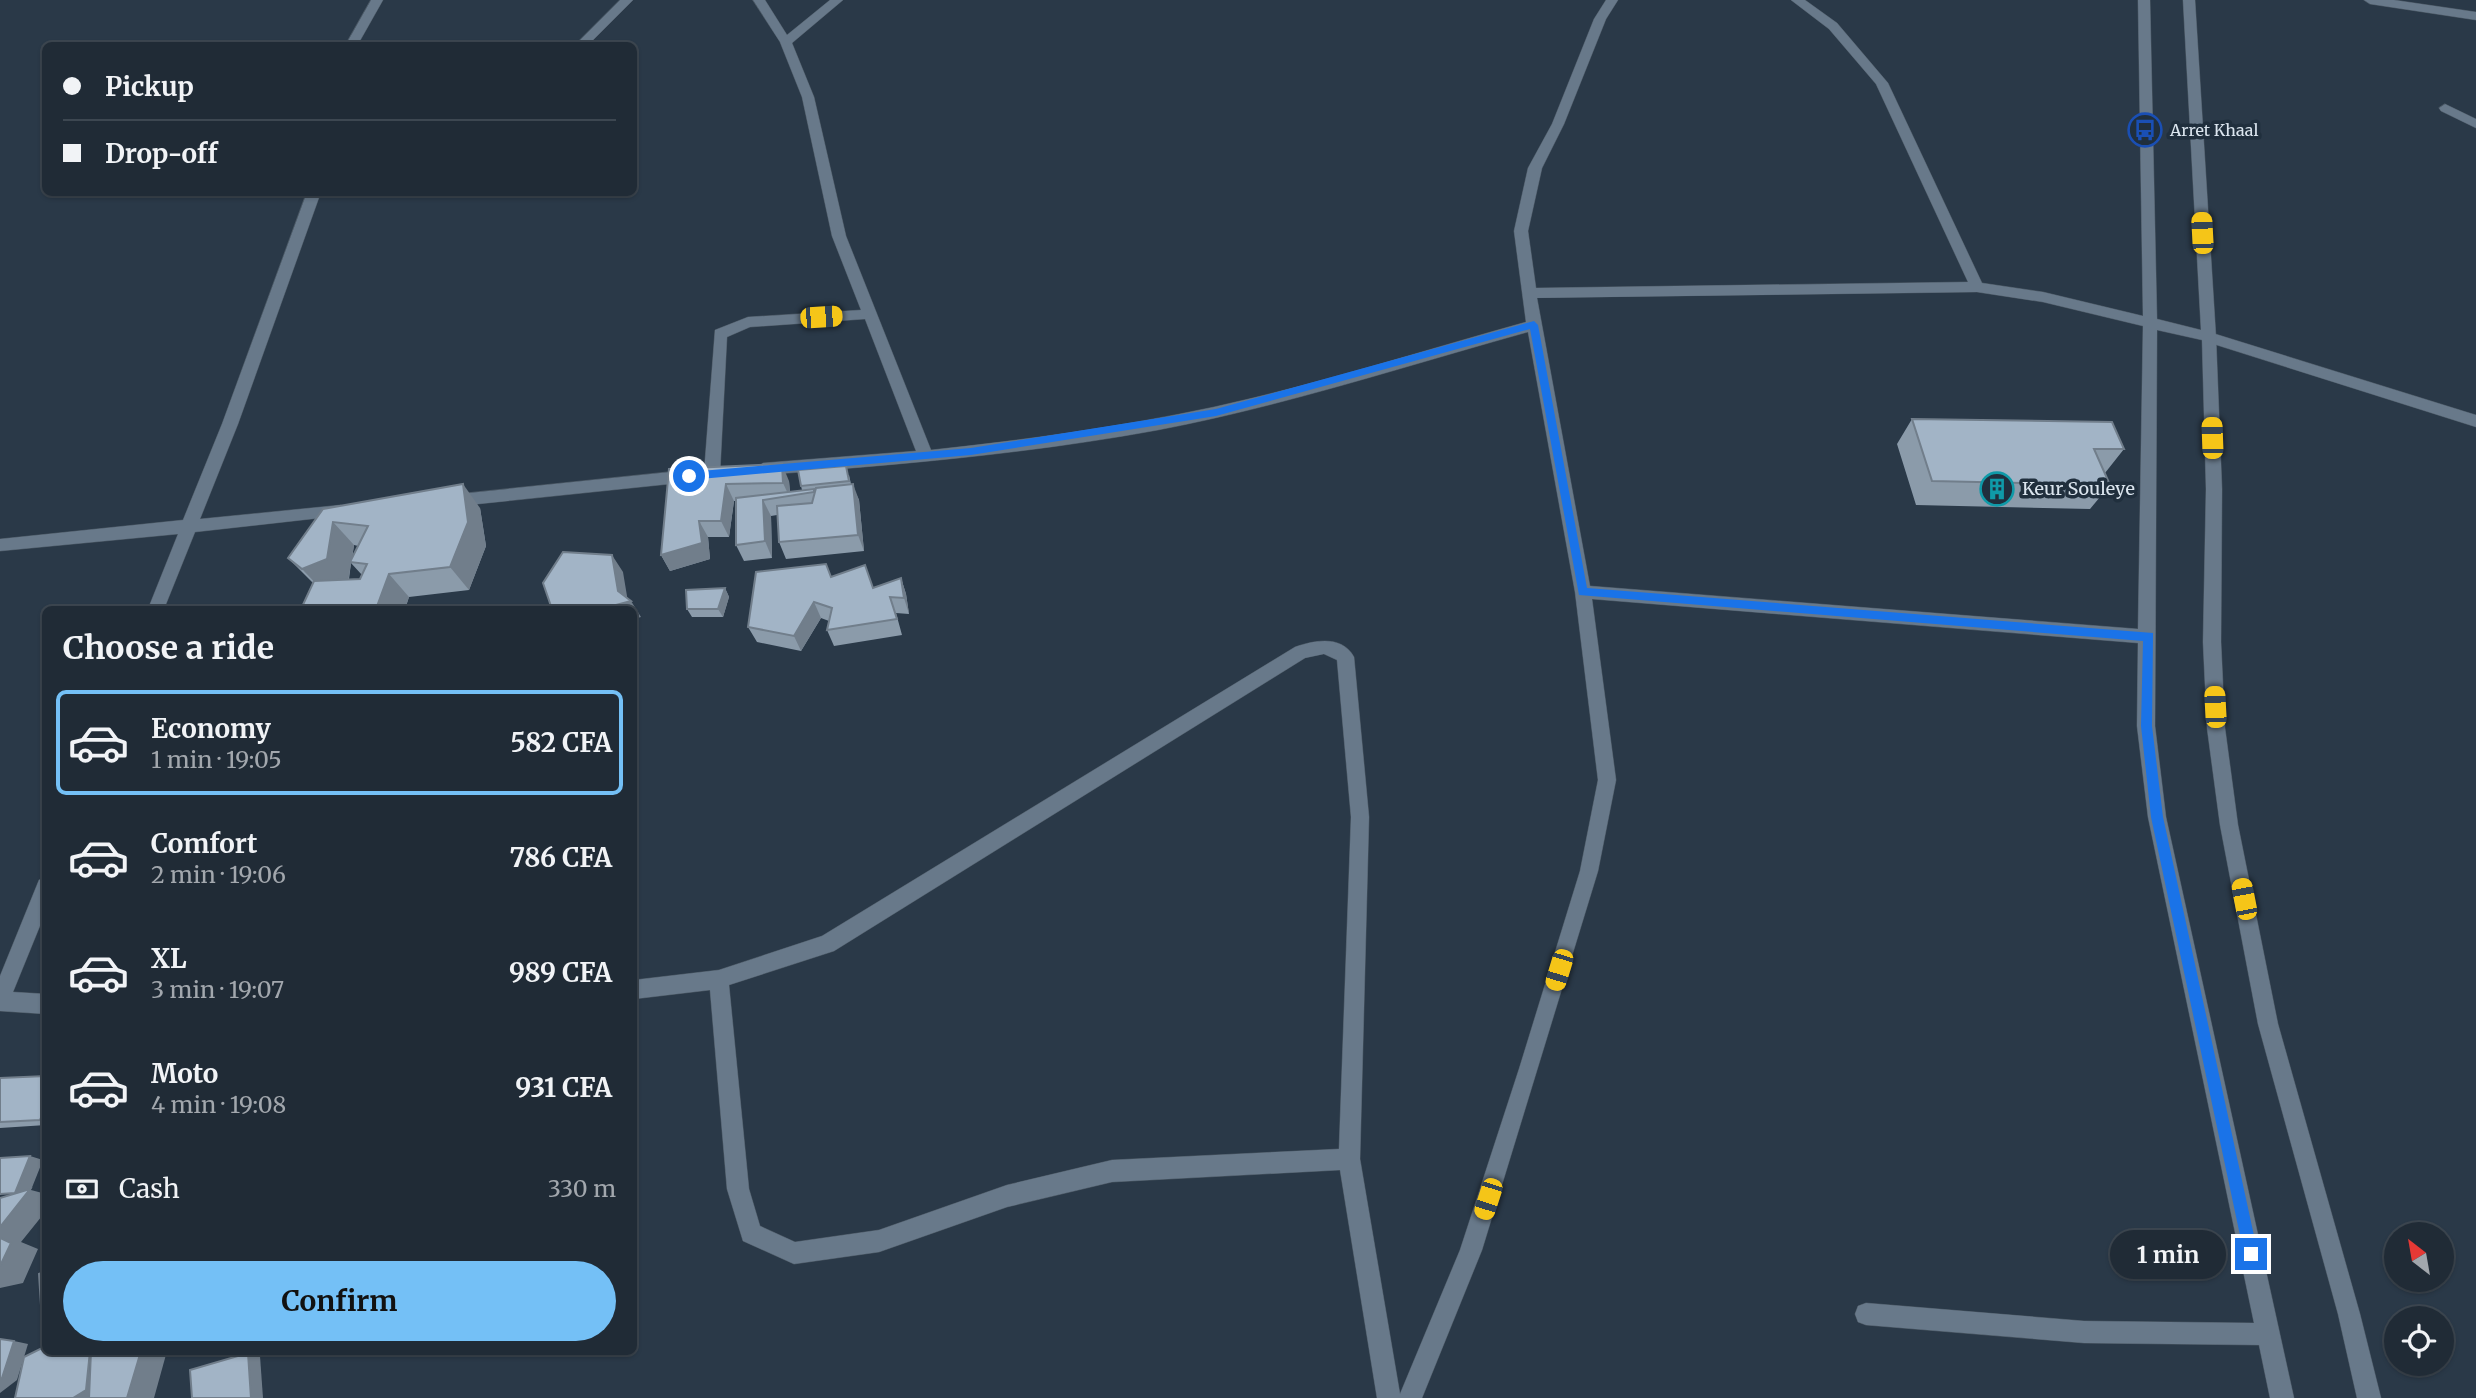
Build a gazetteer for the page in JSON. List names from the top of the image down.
{
  "places": {
    "bus stop": ["Arret Khaal"],
    "building": ["Keur Souleye"]
  },
  "north": "top left",
  "page": {
    "banner": ["Pickup", "Drop-off"],
    "heading": "Choose a ride",
    "list": [
      {
        "name": "Economy",
        "note": "1 min · 19:05",
        "value": "582 CFA"
      },
      {
        "name": "Comfort",
        "note": "2 min · 19:06",
        "value": "786 CFA"
      },
      {
        "name": "XL",
        "note": "3 min · 19:07",
        "value": "989 CFA"
      },
      {
        "name": "Moto",
        "note": "4 min · 19:08",
        "value": "931 CFA"
      }
    ],
    "pay": ["Cash", "330 m"],
    "bubble": "1 min",
    "buttons": "Confirm"
  }
}
